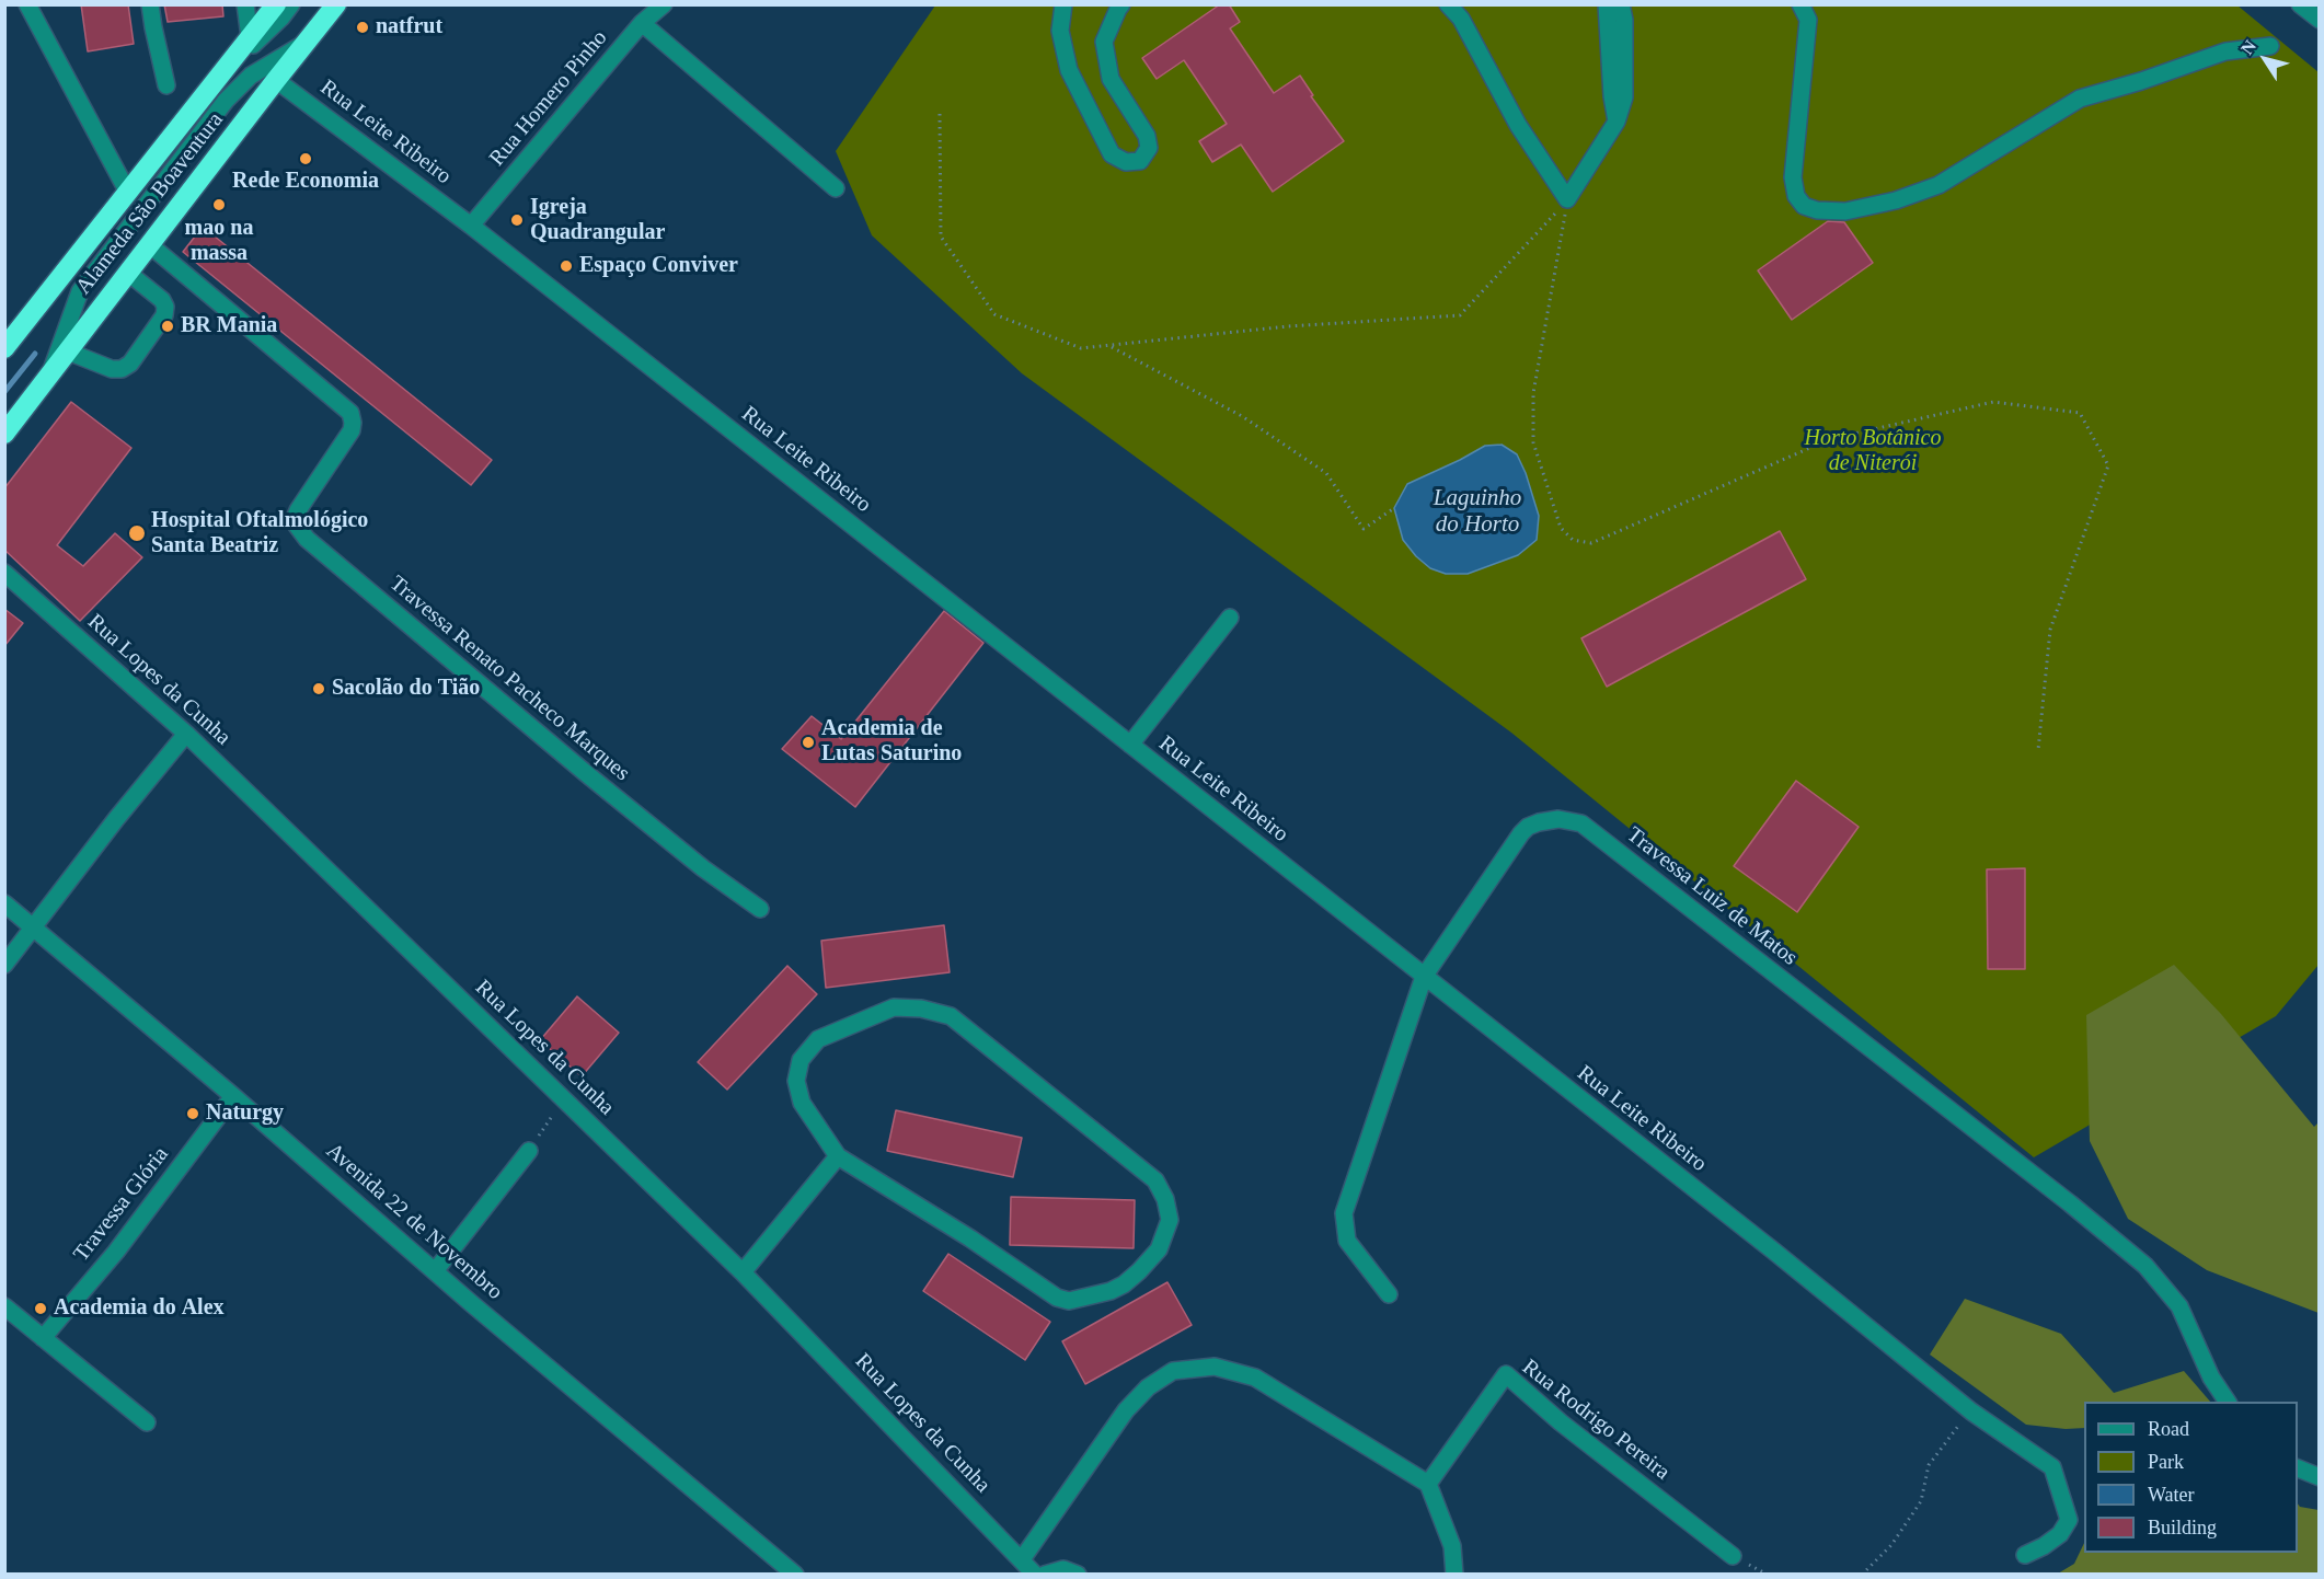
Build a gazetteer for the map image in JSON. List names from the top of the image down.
{
  "streets": {
    "highway": ["Alameda São Boaventura"],
    "street": [
      "Rua Homero Pinho",
      "Rua Leite Ribeiro",
      "Travessa Renato Pacheco Marques",
      "Rua Lopes da Cunha",
      "Travessa Luiz de Matos",
      "Travessa Glória",
      "Avenida 22 de Novembro",
      "Rua Rodrigo Pereira"
    ]
  },
  "crossings": [
    ["Rua Homero Pinho", "Rua Leite Ribeiro"],
    ["Rua Leite Ribeiro", "Alameda São Boaventura"],
    ["Rua Leite Ribeiro", "Travessa Luiz de Matos"],
    ["Alameda São Boaventura", "Travessa Renato Pacheco Marques"],
    ["Travessa Glória", "Avenida 22 de Novembro"]
  ],
  "water": ["Laguinho do Horto"],
  "parks": ["Horto Botânico de Niterói"],
  "places": [
    "natfrut",
    "Rede Economia",
    "mao na massa",
    "Igreja Quadrangular",
    "Espaço Conviver",
    "BR Mania",
    "Hospital Oftalmológico Santa Beatriz",
    "Sacolão do Tião",
    "Academia de Lutas Saturino",
    "Naturgy",
    "Academia do Alex"
  ],
  "legend": [
    "Road",
    "Park",
    "Water",
    "Building"
  ],
  "north": "top left"
}
